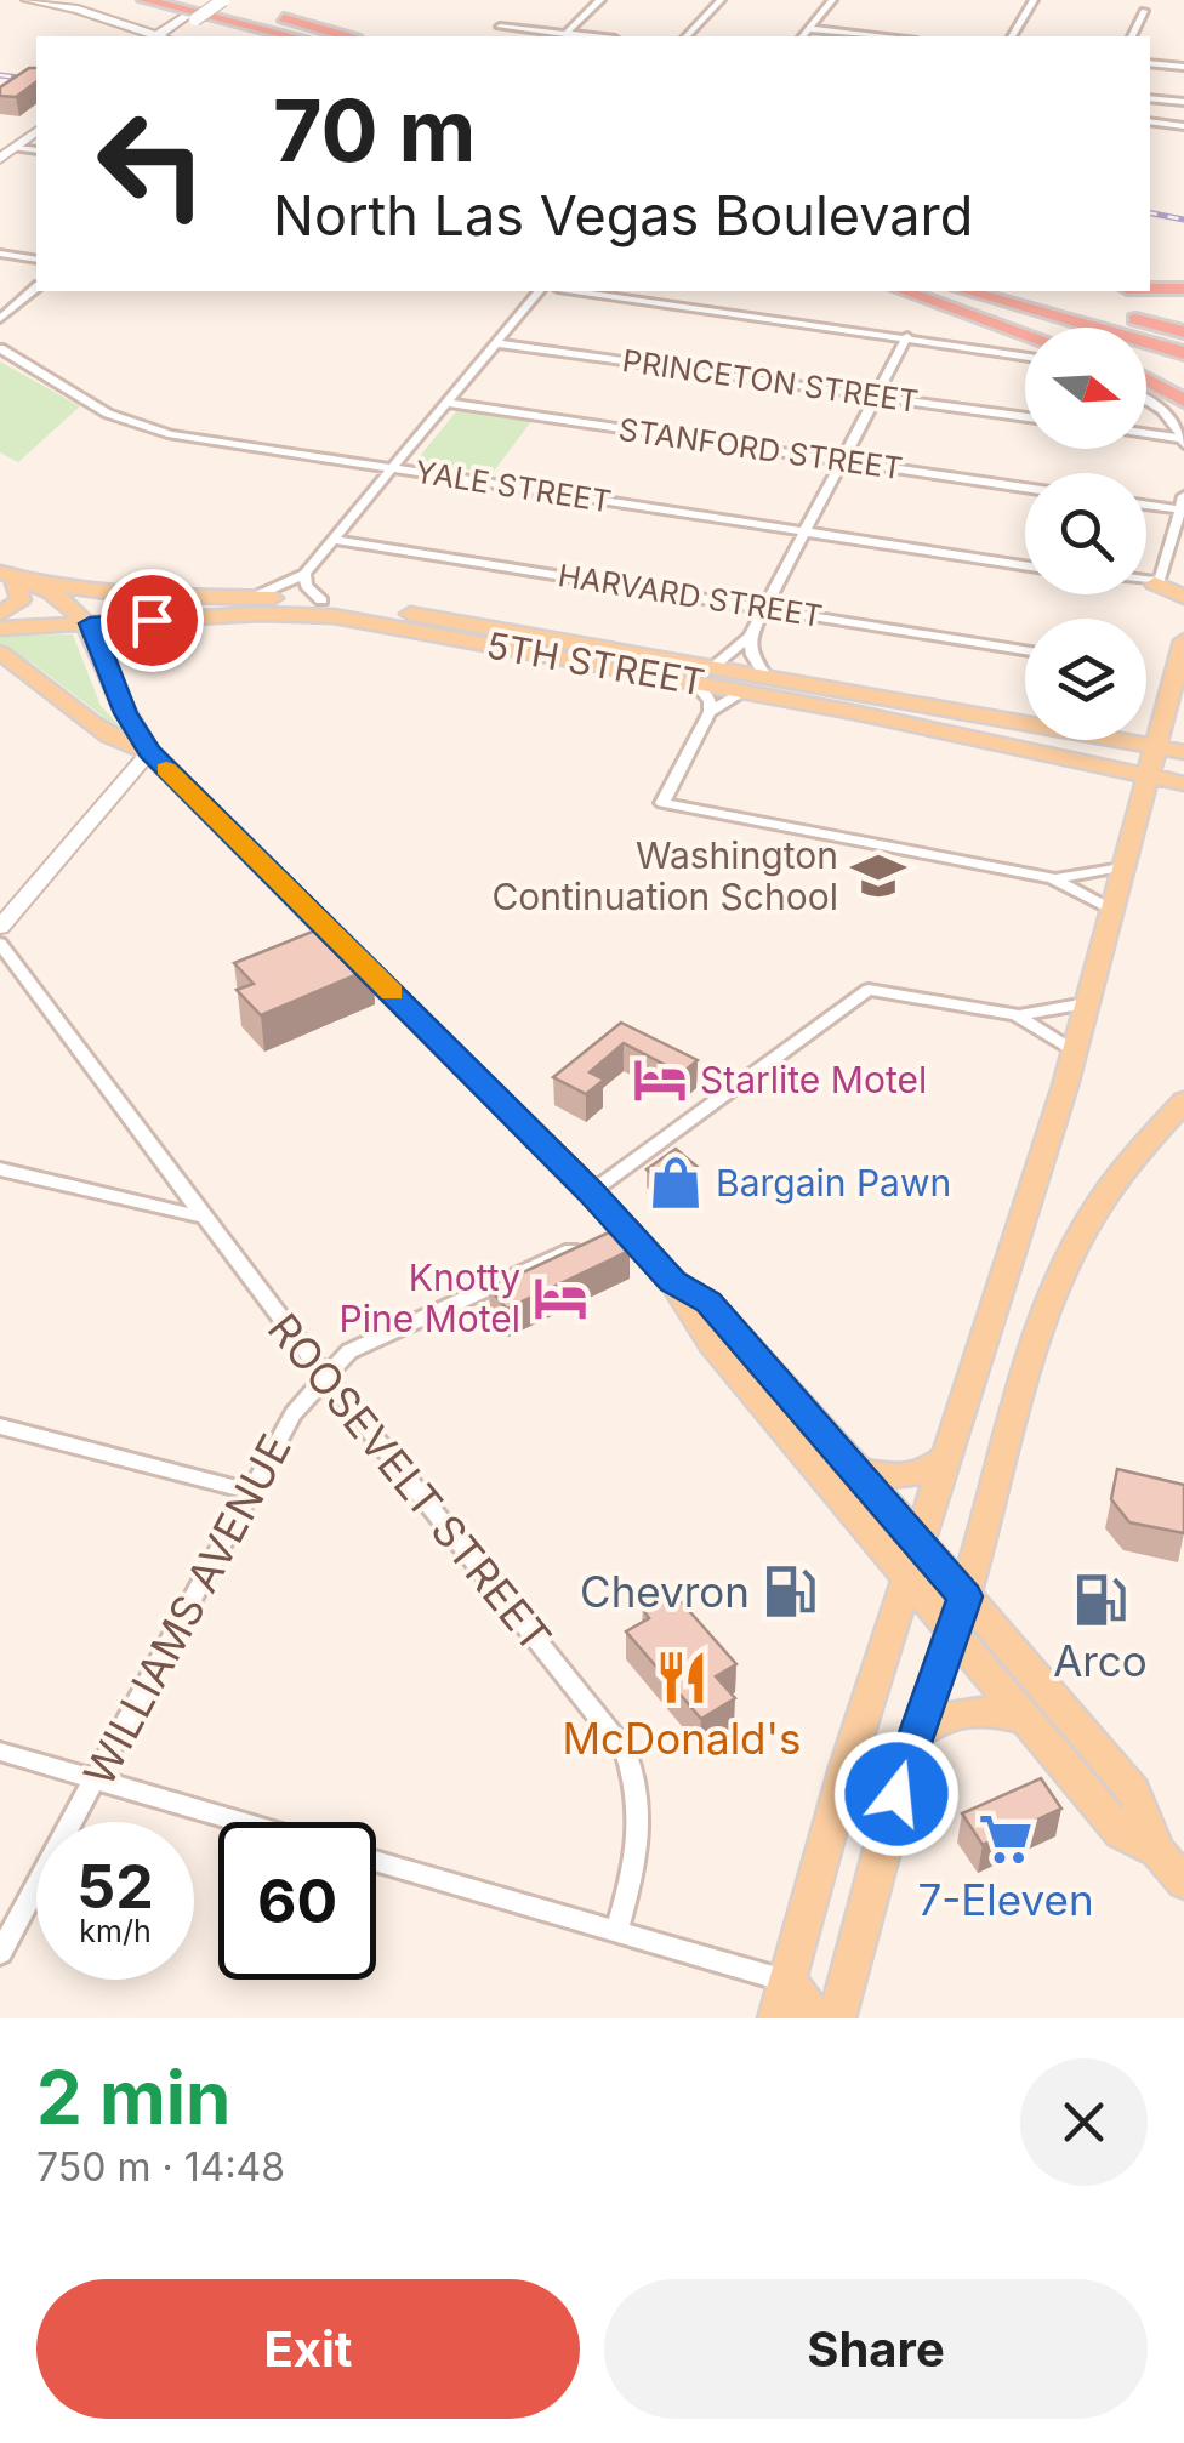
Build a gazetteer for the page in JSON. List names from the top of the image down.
{
  "streets": {
    "main road": ["5TH STREET"],
    "street": [
      "PRINCETON STREET",
      "STANFORD STREET",
      "YALE STREET",
      "HARVARD STREET",
      "ROOSEVELT STREET",
      "WILLIAMS AVENUE"
    ]
  },
  "crossings": [
    ["ROOSEVELT STREET", "WILLIAMS AVENUE"]
  ],
  "places": {
    "school or university": ["Washington Continuation School"],
    "hotel": ["Starlite Motel", "Knotty Pine Motel"],
    "shop": ["Bargain Pawn"],
    "fuel station": ["Chevron", "Arco"],
    "restaurant": ["McDonald's"],
    "supermarket": ["7-Eleven"]
  },
  "north": "right",
  "page": {
    "turn": ["70 m", "North Las Vegas Boulevard"],
    "speed": "52 km/h",
    "limit": "60",
    "heading": ["2 min", "750 m · 14:48"],
    "buttons": ["Exit", "Share"]
  }
}
